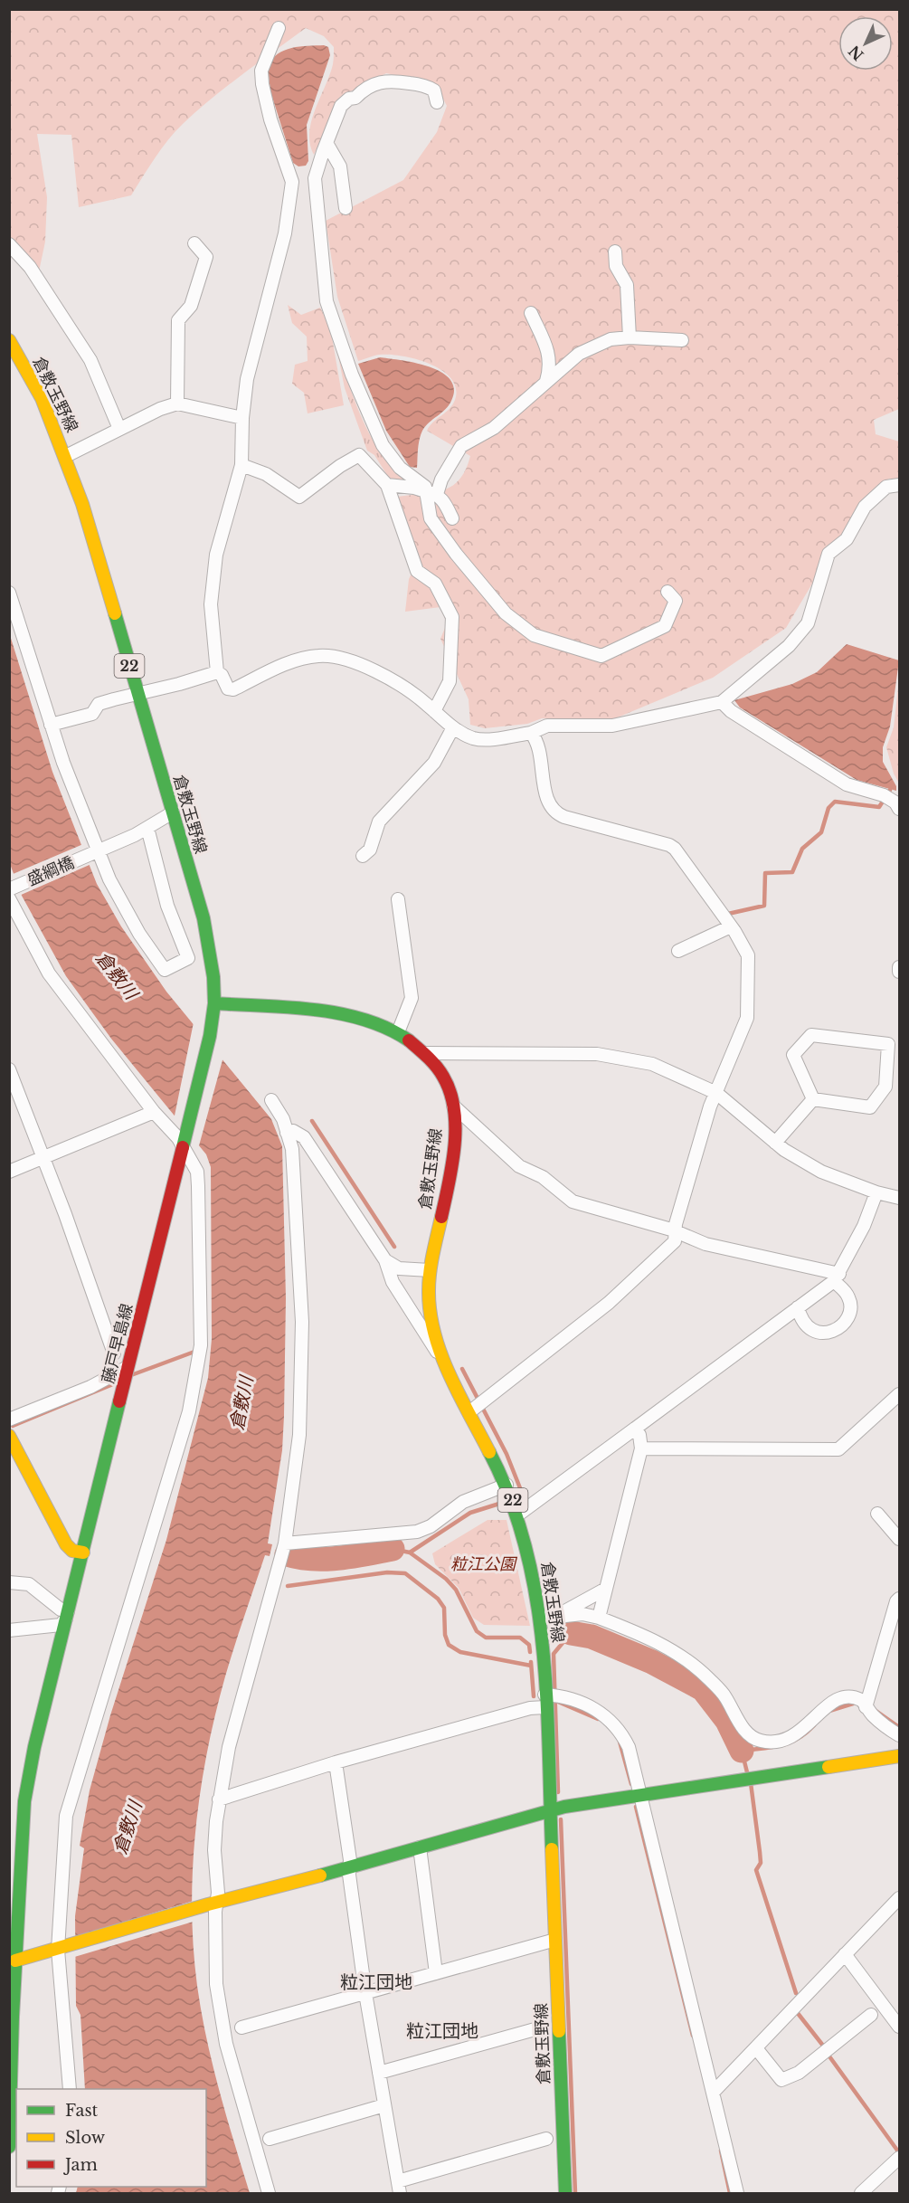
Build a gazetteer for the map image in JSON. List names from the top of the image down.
{
  "streets": {
    "main road": ["倉敷玉野線", "22", "藤戸早島線"],
    "street": ["盛綱橋"]
  },
  "crossings": [
    ["倉敷玉野線", "盛綱橋"],
    ["倉敷玉野線", "藤戸早島線"]
  ],
  "districts": ["粒江団地", "粒江団地"],
  "water": ["倉敷川"],
  "parks": ["粒江公園"],
  "legend": ["Fast", "Slow", "Jam"],
  "north": "bottom left"
}
